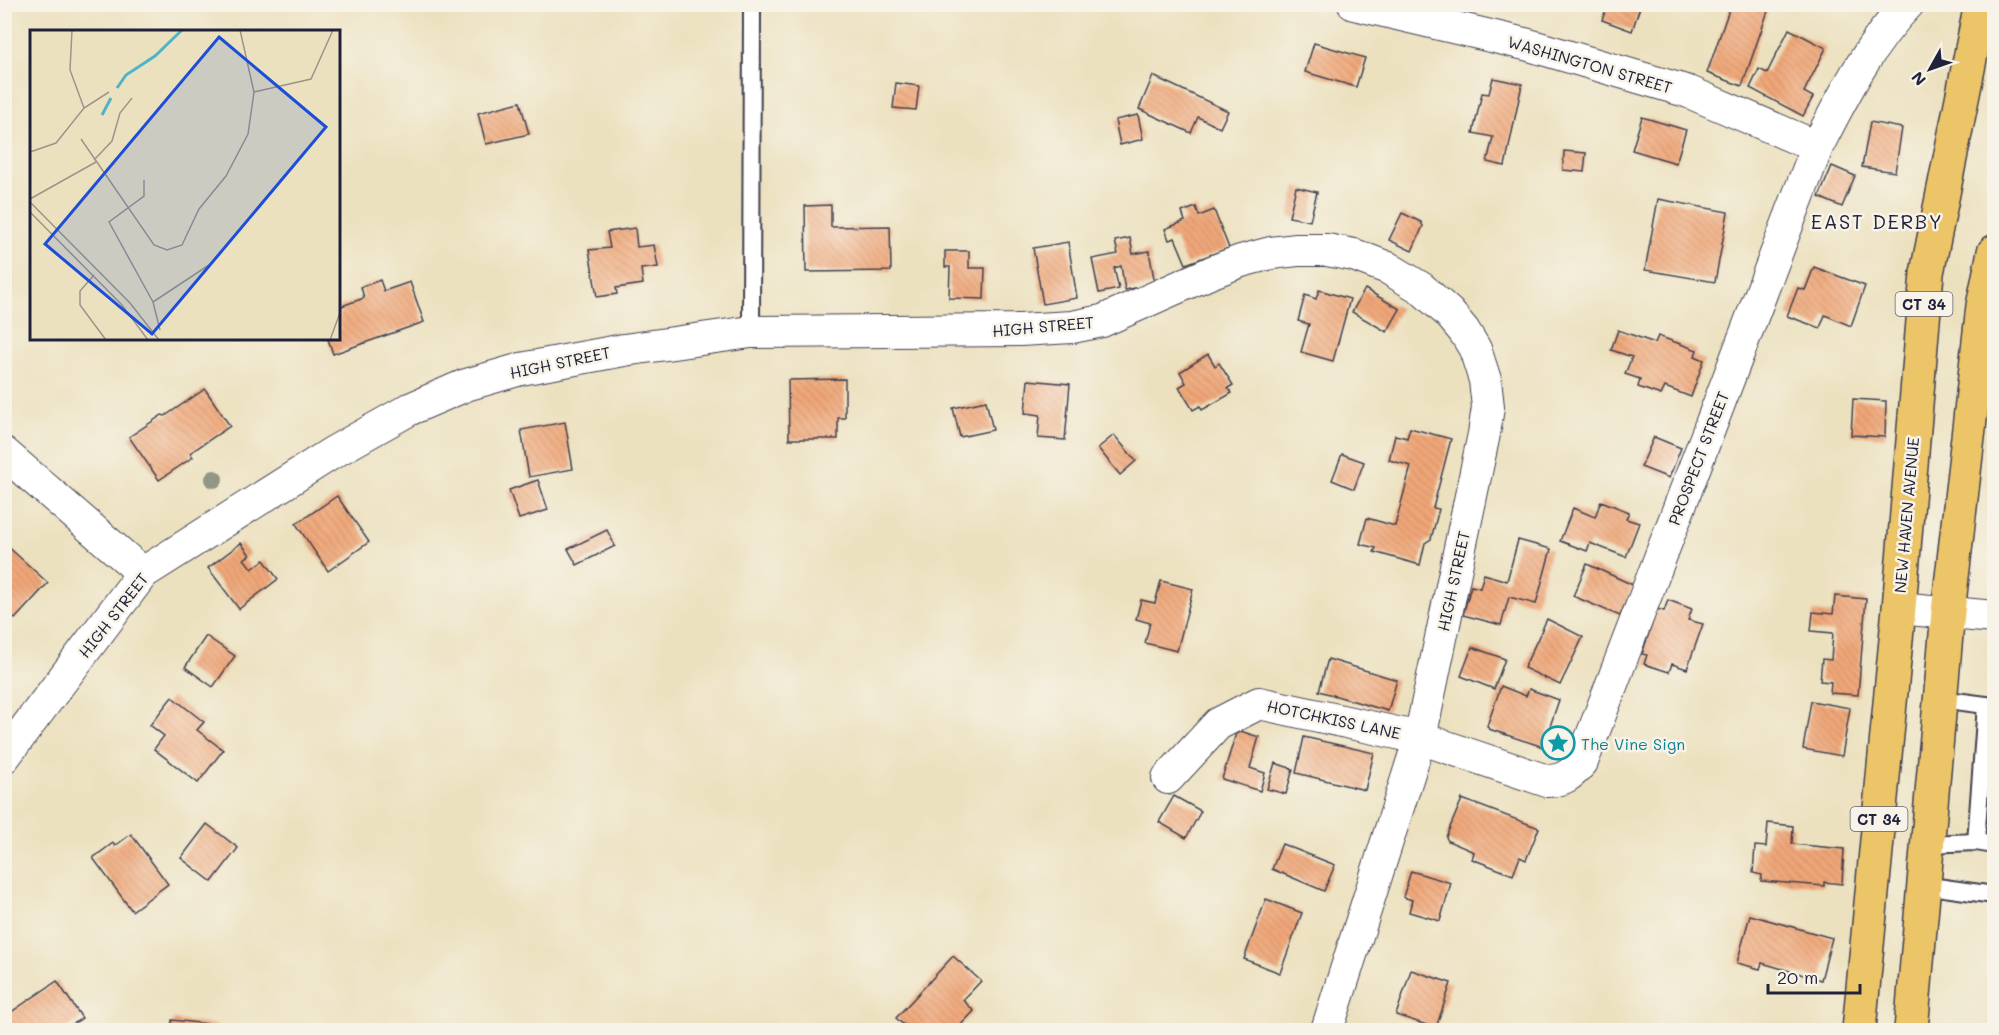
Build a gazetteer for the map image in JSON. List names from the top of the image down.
{
  "streets": {
    "highway": ["CT 34", "NEW HAVEN AVENUE"],
    "street": [
      "WASHINGTON STREET",
      "HIGH STREET",
      "PROSPECT STREET",
      "HOTCHKISS LANE"
    ]
  },
  "crossings": [
    ["WASHINGTON STREET", "PROSPECT STREET"],
    ["HIGH STREET", "PROSPECT STREET"],
    ["HIGH STREET", "HOTCHKISS LANE"],
    ["PROSPECT STREET", "HOTCHKISS LANE"]
  ],
  "districts": ["EAST DERBY"],
  "places": {
    "place": ["The Vine Sign"]
  },
  "scale_bar": "20 m",
  "north": "bottom left"
}
